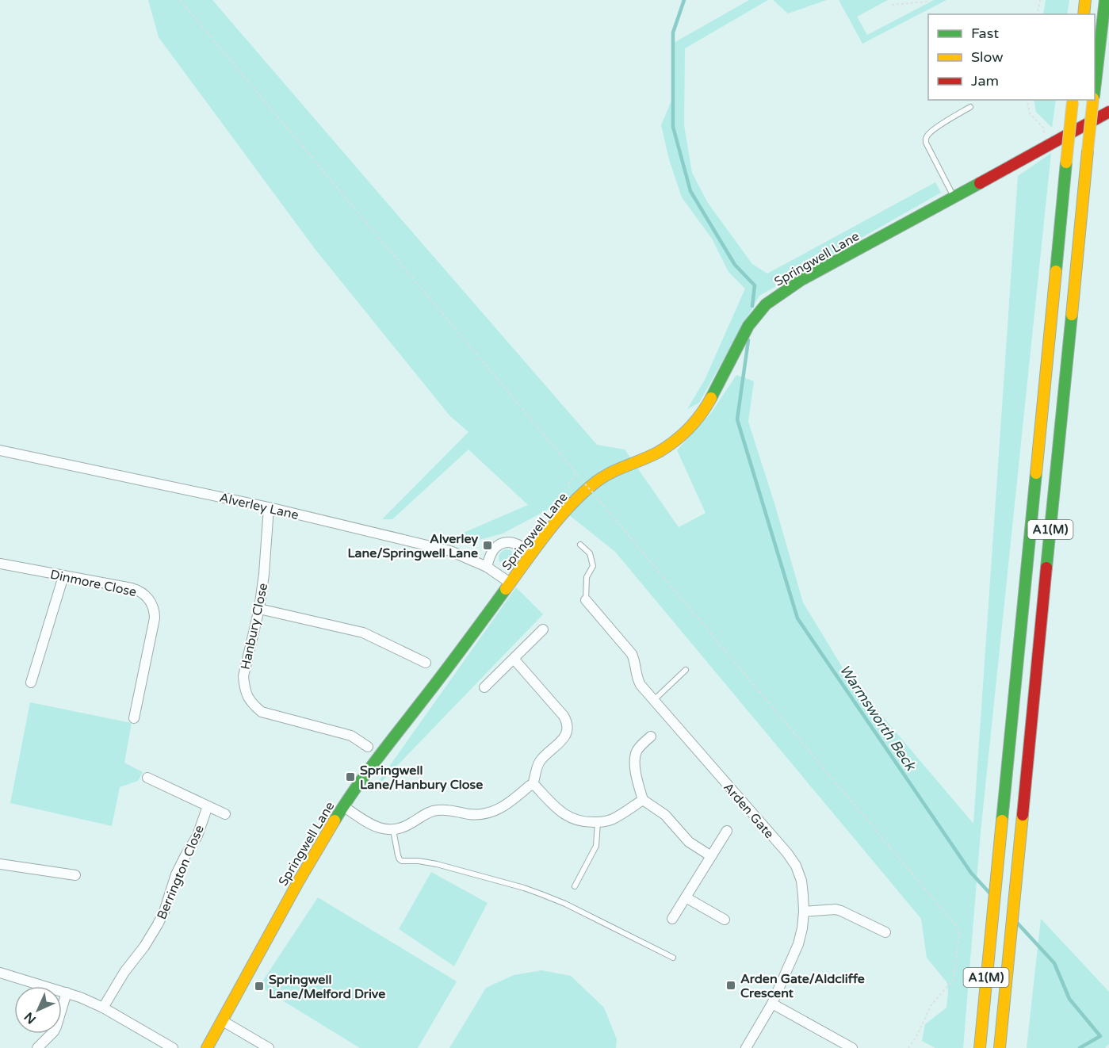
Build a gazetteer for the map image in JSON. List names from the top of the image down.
{
  "streets": {
    "main road": ["Springwell Lane", "A1(M)"],
    "street": [
      "Alverley Lane",
      "Dinmore Close",
      "Hanbury Close",
      "Arden Gate",
      "Berrington Close"
    ]
  },
  "crossings": [
    ["Springwell Lane", "Alverley Lane"],
    ["Alverley Lane", "Hanbury Close"]
  ],
  "water": ["Warmsworth Beck"],
  "places": {
    "transit": [
      "Alverley Lane/Springwell Lane",
      "Springwell Lane/Hanbury Close",
      "Arden Gate/Aldcliffe Crescent",
      "Springwell Lane/Melford Drive"
    ]
  },
  "legend": ["Fast", "Slow", "Jam"],
  "north": "bottom left"
}
